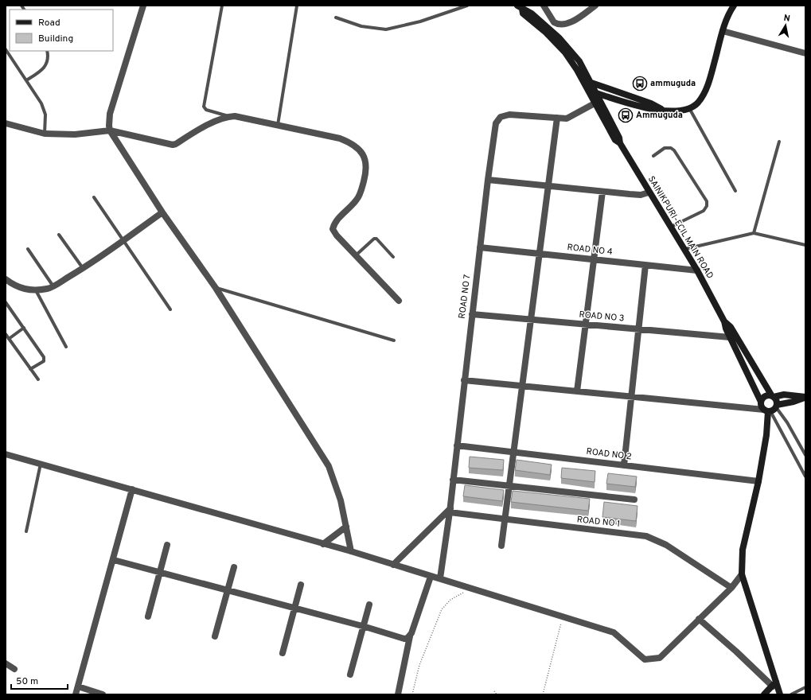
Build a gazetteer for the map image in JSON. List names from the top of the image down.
{
  "streets": {
    "main road": ["SAINIKPURI-ECIL MAIN ROAD"],
    "street": [
      "ROAD NO 4",
      "ROAD NO 7",
      "ROAD NO 3",
      "ROAD NO 2",
      "ROAD NO 1"
    ]
  },
  "crossings": [
    ["SAINIKPURI-ECIL MAIN ROAD", "ROAD NO 4"],
    ["SAINIKPURI-ECIL MAIN ROAD", "ROAD NO 7"],
    ["SAINIKPURI-ECIL MAIN ROAD", "ROAD NO 3"],
    ["ROAD NO 4", "ROAD NO 7"],
    ["ROAD NO 7", "ROAD NO 3"],
    ["ROAD NO 7", "ROAD NO 2"],
    ["ROAD NO 7", "ROAD NO 1"]
  ],
  "places": {
    "bus stop": ["ammuguda", "Ammuguda"]
  },
  "legend": ["Road", "Building"],
  "scale_bar": "50 m",
  "north": "top"
}
